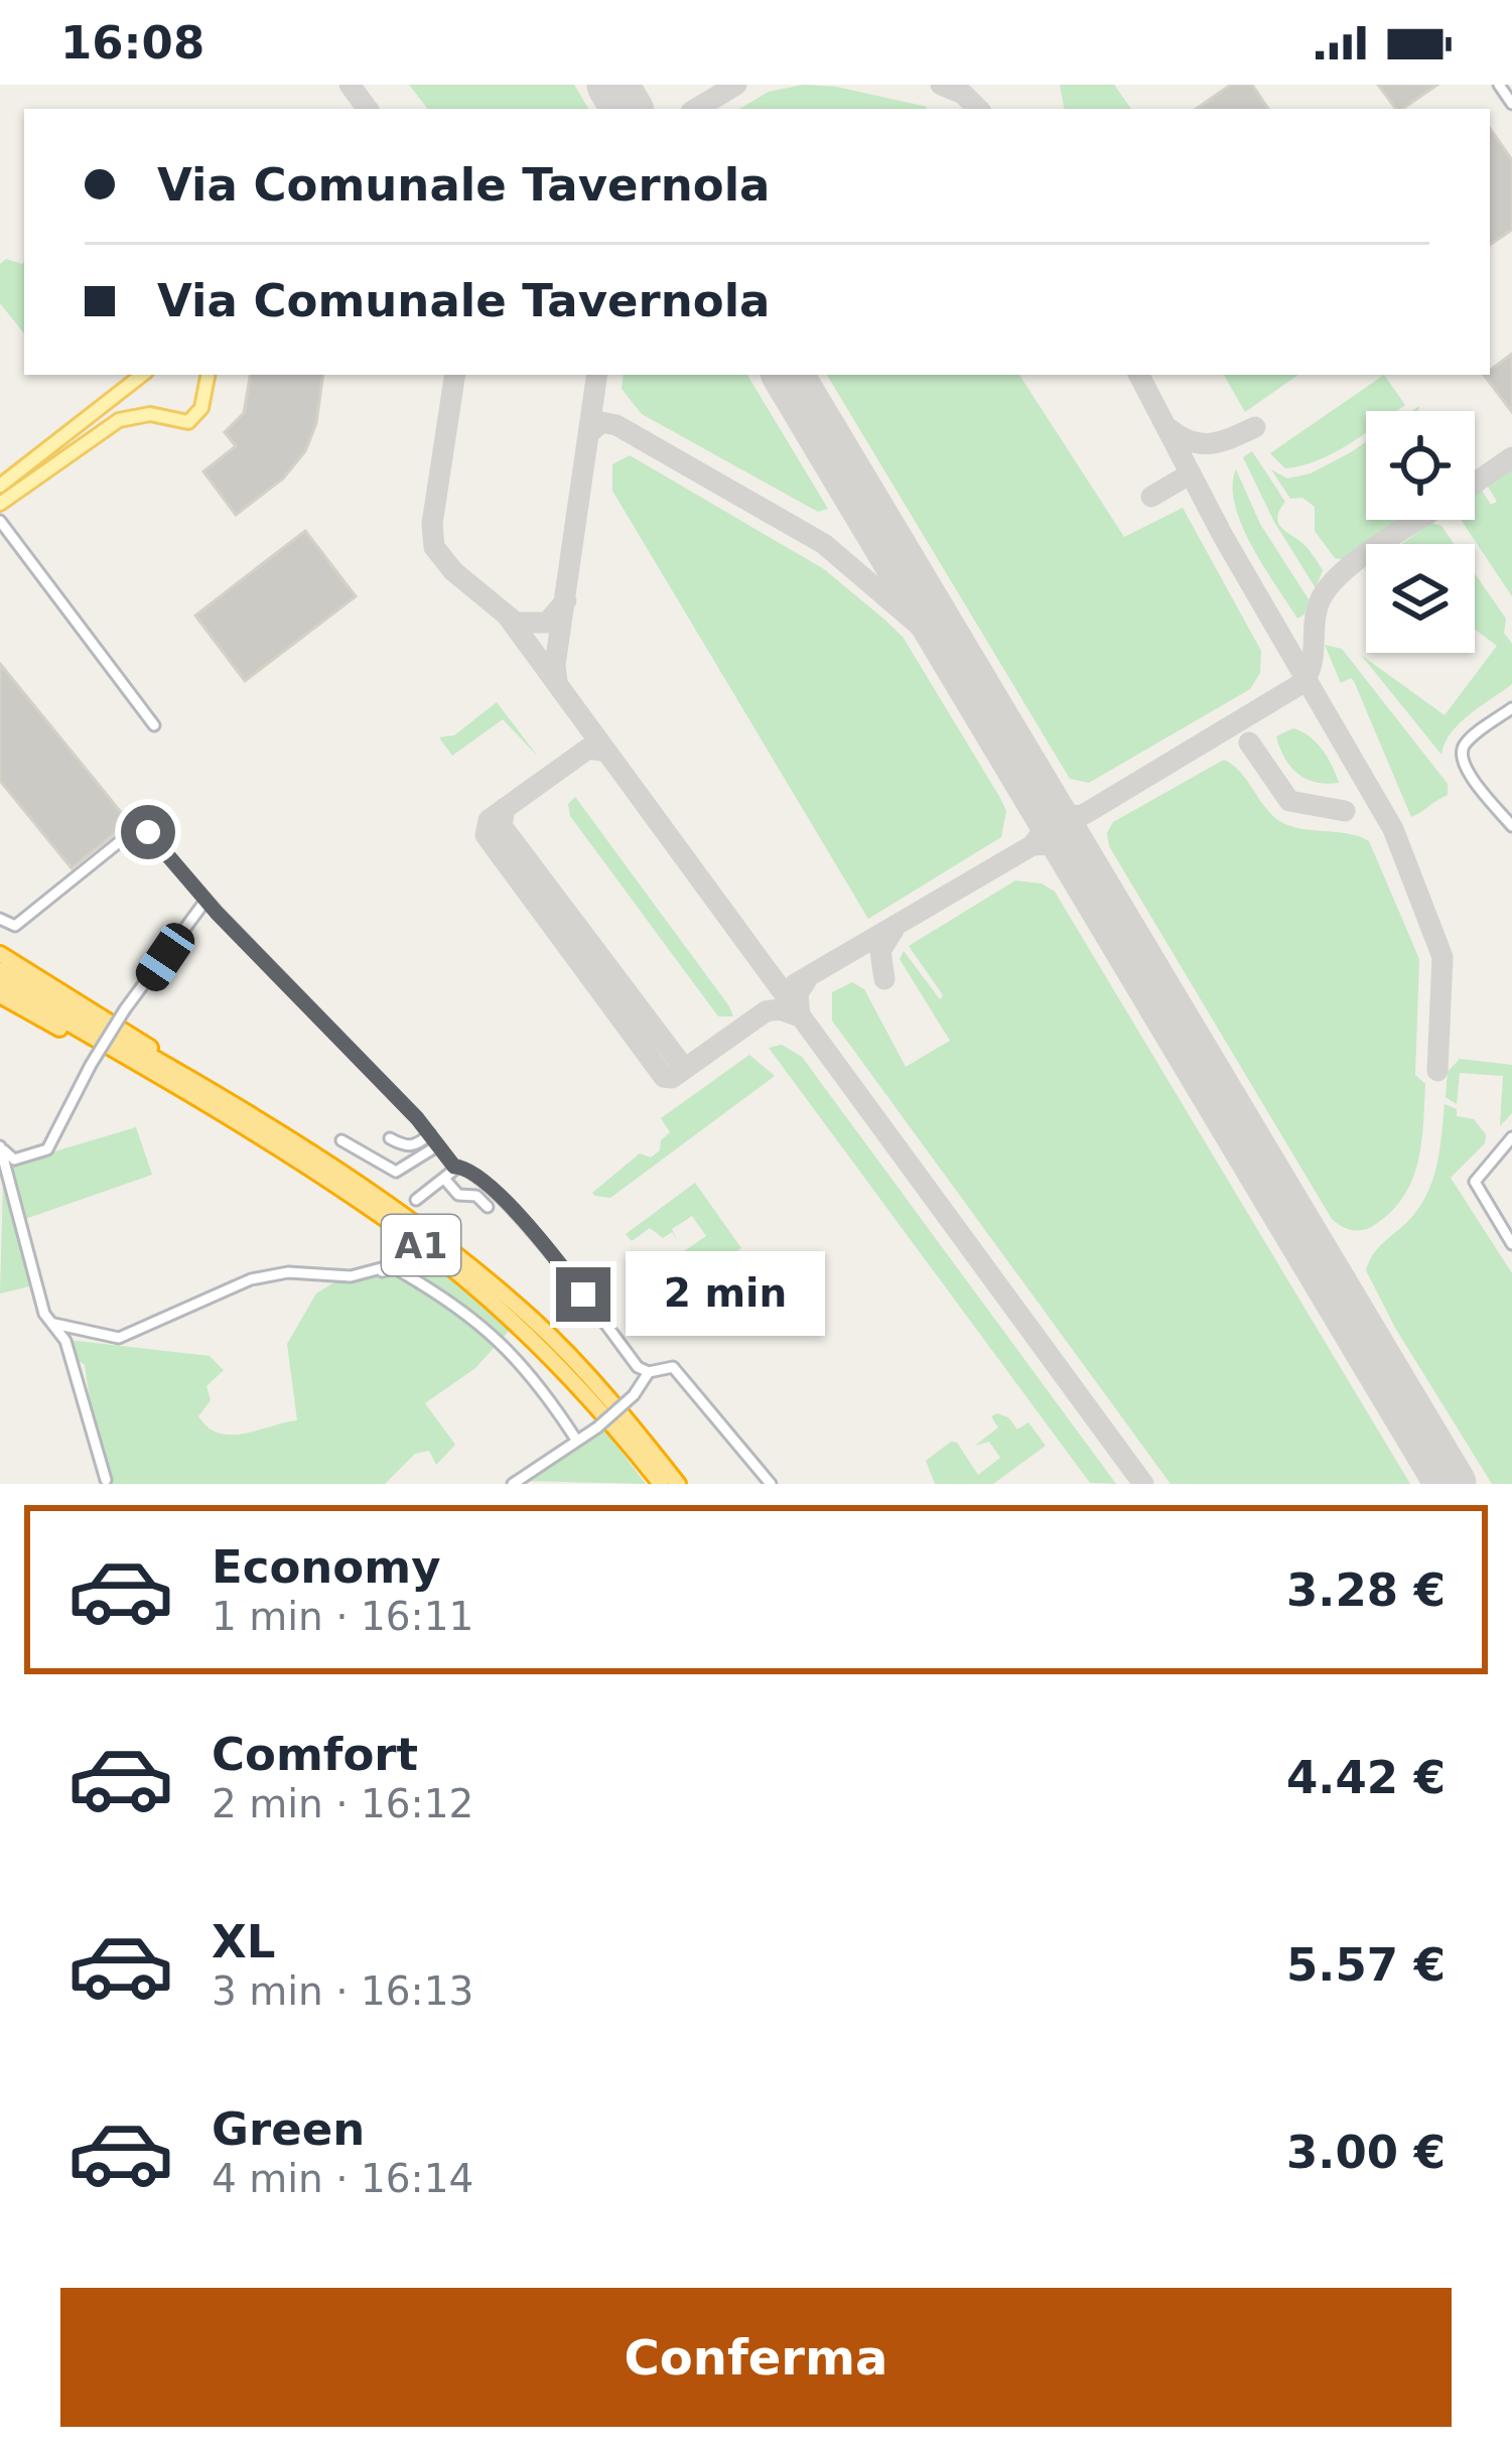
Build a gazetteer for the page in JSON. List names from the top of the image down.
{
  "streets": {
    "highway": ["A1"]
  },
  "page": {
    "status": "16:08",
    "banner": ["Via Comunale Tavernola", "Via Comunale Tavernola"],
    "bubble": "2 min",
    "list": [
      {
        "name": "Economy",
        "note": "1 min · 16:11",
        "value": "3.28 €"
      },
      {
        "name": "Comfort",
        "note": "2 min · 16:12",
        "value": "4.42 €"
      },
      {
        "name": "XL",
        "note": "3 min · 16:13",
        "value": "5.57 €"
      },
      {
        "name": "Green",
        "note": "4 min · 16:14",
        "value": "3.00 €"
      }
    ],
    "buttons": "Conferma"
  }
}
